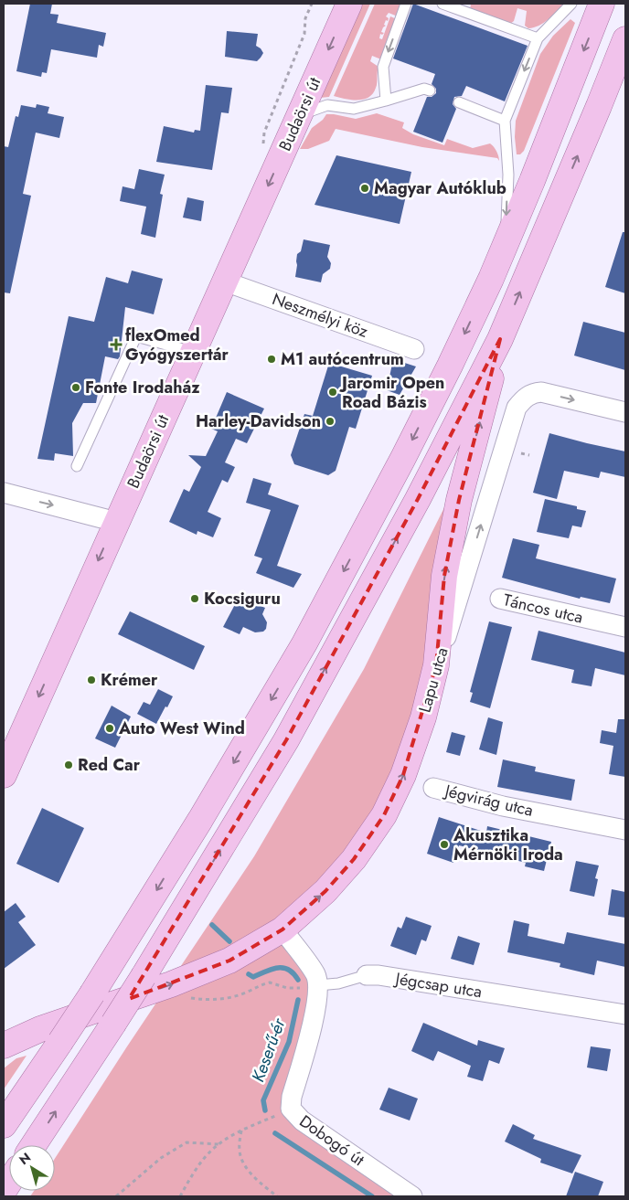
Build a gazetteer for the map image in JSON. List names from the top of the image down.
{
  "streets": {
    "main road": ["Budaörsi út", "Lapu utca"],
    "street": [
      "Neszmélyi köz",
      "Táncos utca",
      "Jégvirág utca",
      "Jégcsap utca",
      "Dobogó út"
    ]
  },
  "crossings": [
    ["Budaörsi út", "Neszmélyi köz"],
    ["Jégcsap utca", "Dobogó út"]
  ],
  "one_way": ["Lapu utca"],
  "water": ["Keserű-ér"],
  "places": {
    "other": [
      "Magyar Autóklub",
      "M1 autócentrum",
      "Fonte Irodaház",
      "Jaromir Open Road Bázis",
      "Harley-Davidson",
      "Kocsiguru",
      "Krémer",
      "Auto West Wind",
      "Red Car",
      "Akusztika Mérnöki Iroda"
    ],
    "health": ["flexOmed Gyógyszertár"]
  },
  "north": "top left"
}
